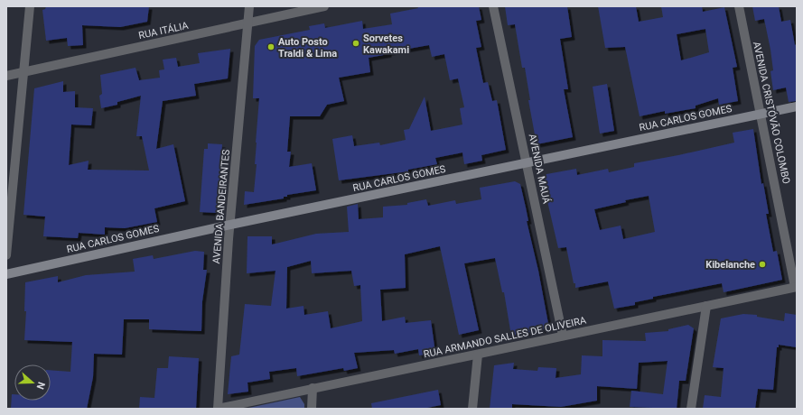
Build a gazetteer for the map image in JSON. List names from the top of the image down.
{
  "streets": {
    "street": [
      "RUA ITÁLIA",
      "AVENIDA CRISTÓVÃO COLOMBO",
      "RUA CARLOS GOMES",
      "AVENIDA MAUÁ",
      "AVENIDA BANDEIRANTES",
      "RUA ARMANDO SALLES DE OLIVEIRA"
    ]
  },
  "crossings": [
    ["RUA ITÁLIA", "AVENIDA BANDEIRANTES"],
    ["AVENIDA CRISTÓVÃO COLOMBO", "RUA CARLOS GOMES"],
    ["AVENIDA CRISTÓVÃO COLOMBO", "RUA ARMANDO SALLES DE OLIVEIRA"],
    ["RUA CARLOS GOMES", "AVENIDA MAUÁ"],
    ["RUA CARLOS GOMES", "AVENIDA BANDEIRANTES"],
    ["AVENIDA MAUÁ", "RUA ARMANDO SALLES DE OLIVEIRA"],
    ["AVENIDA BANDEIRANTES", "RUA ARMANDO SALLES DE OLIVEIRA"]
  ],
  "places": ["Sorvetes Kawakami", "Auto Posto Traldi & Lima", "Kibelanche"],
  "north": "right"
}
